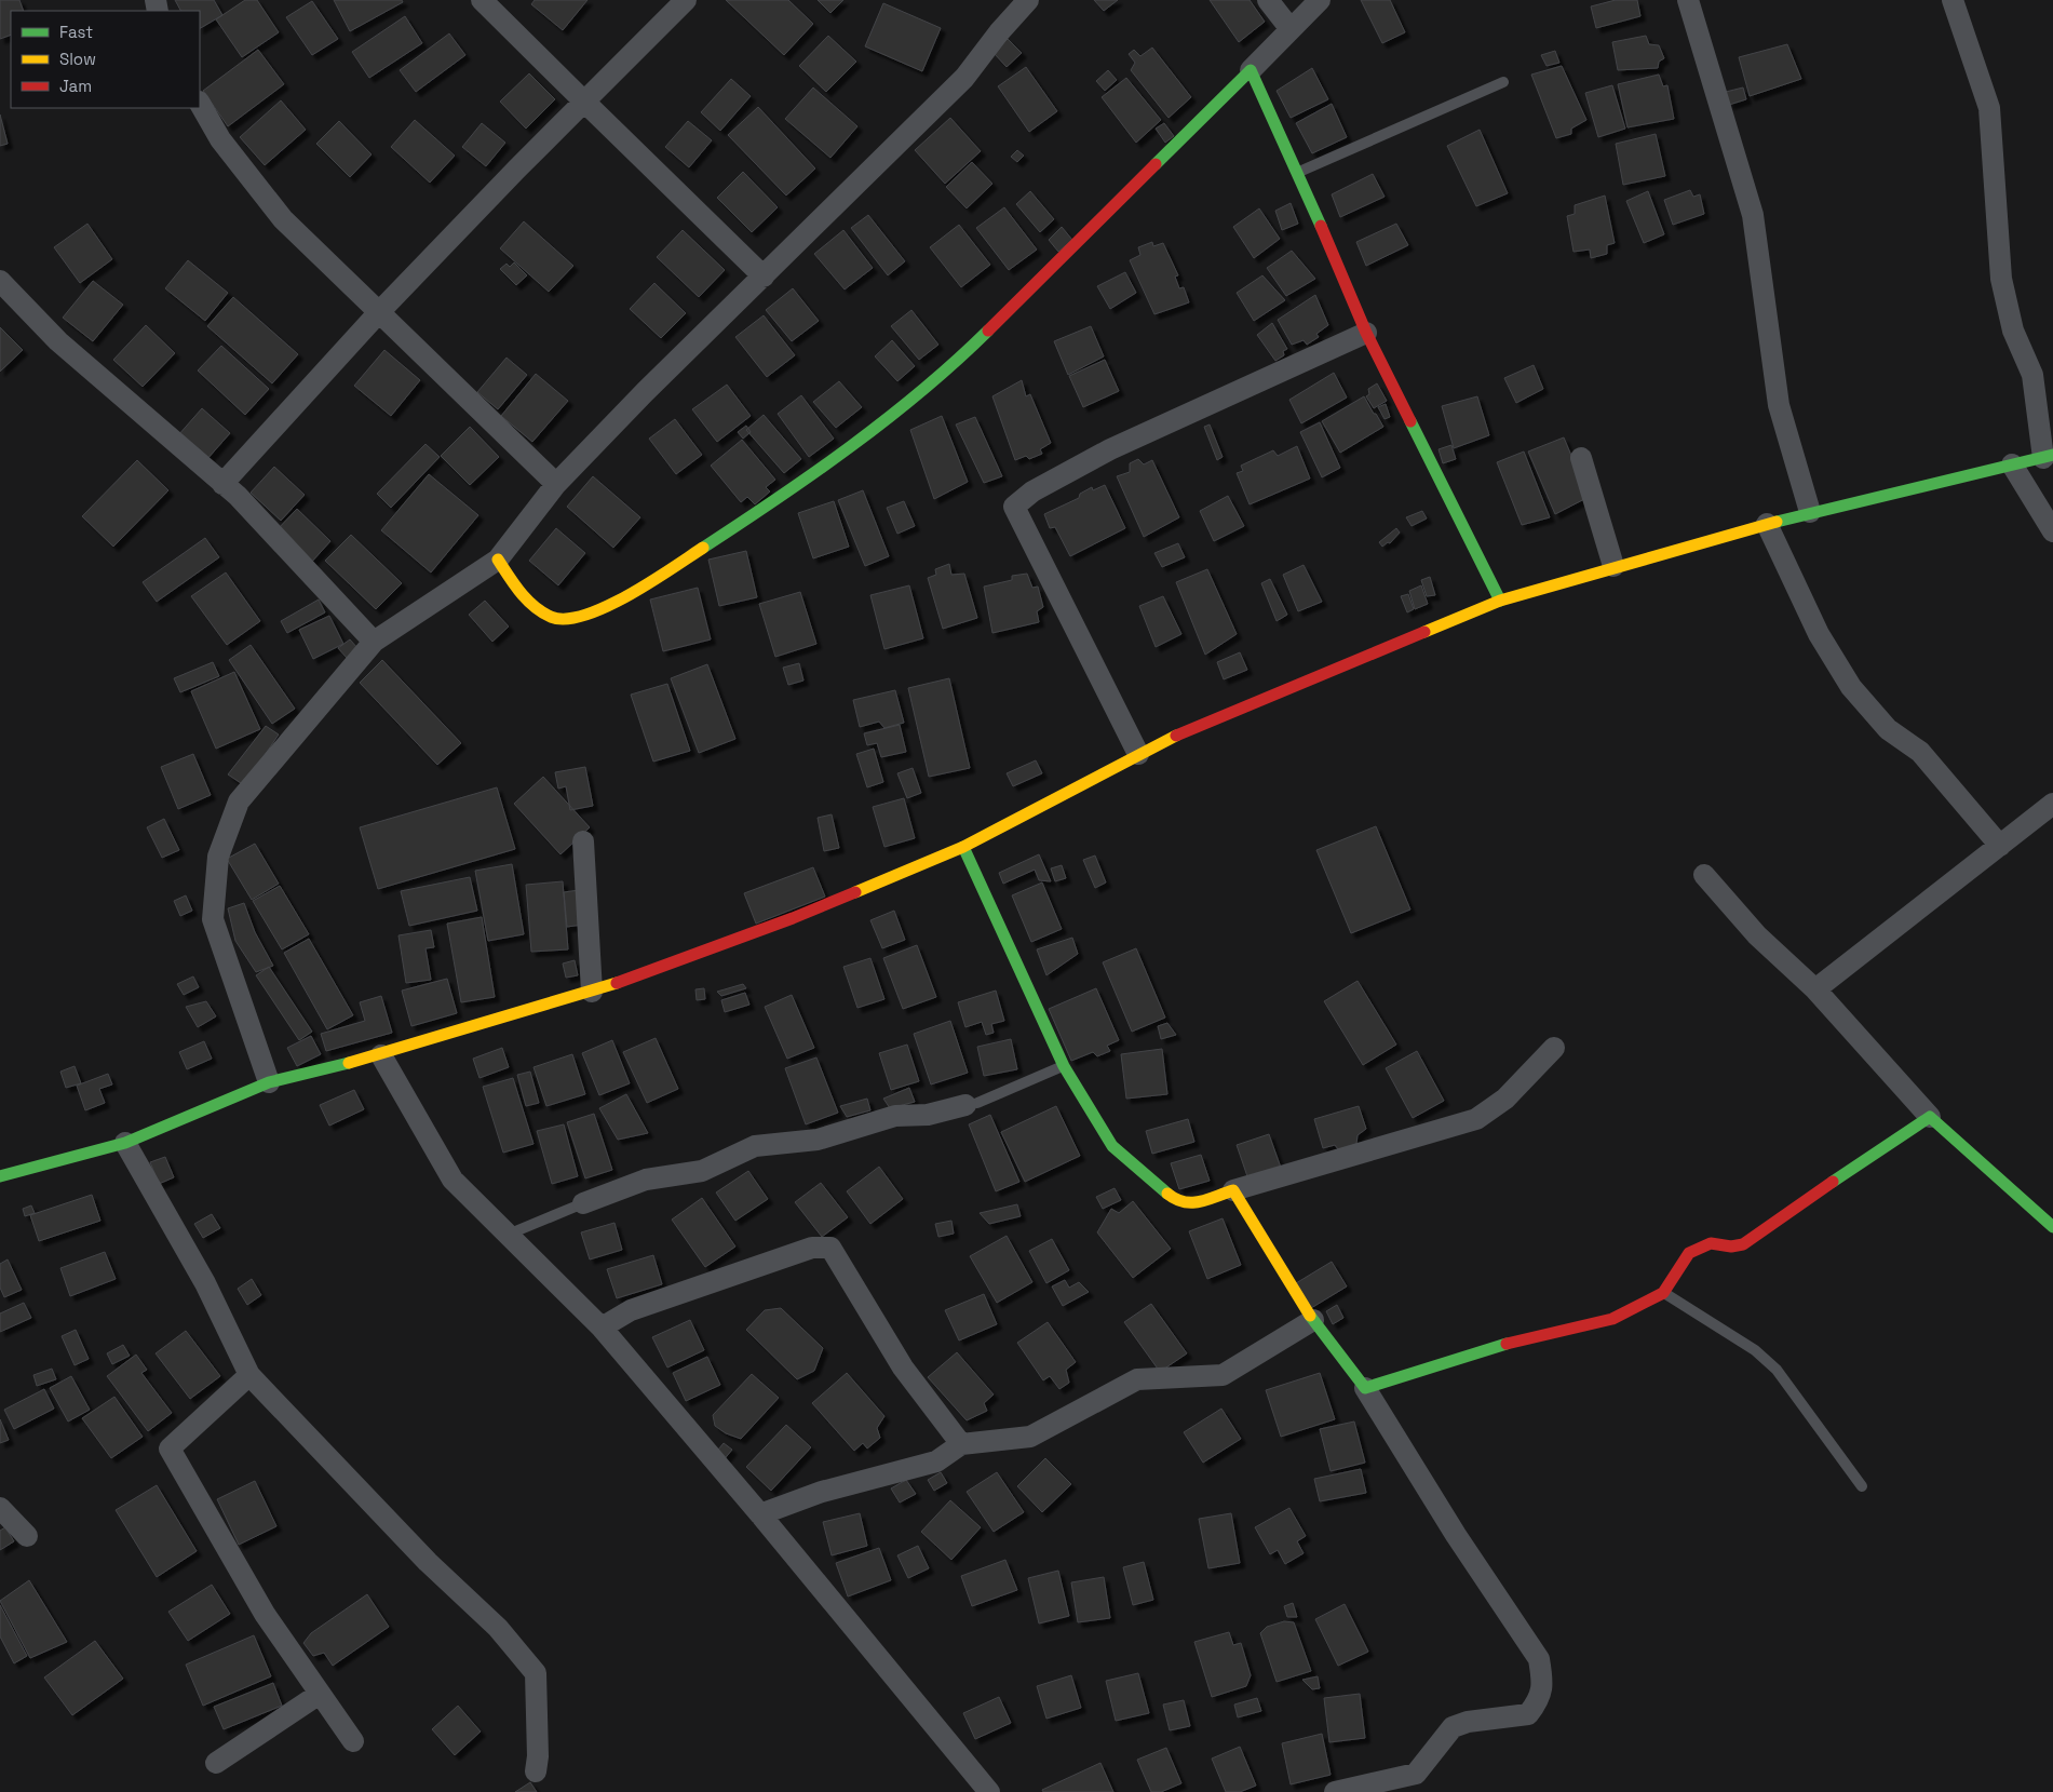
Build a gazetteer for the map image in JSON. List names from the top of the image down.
{
  "legend": ["Fast", "Slow", "Jam"]
}
